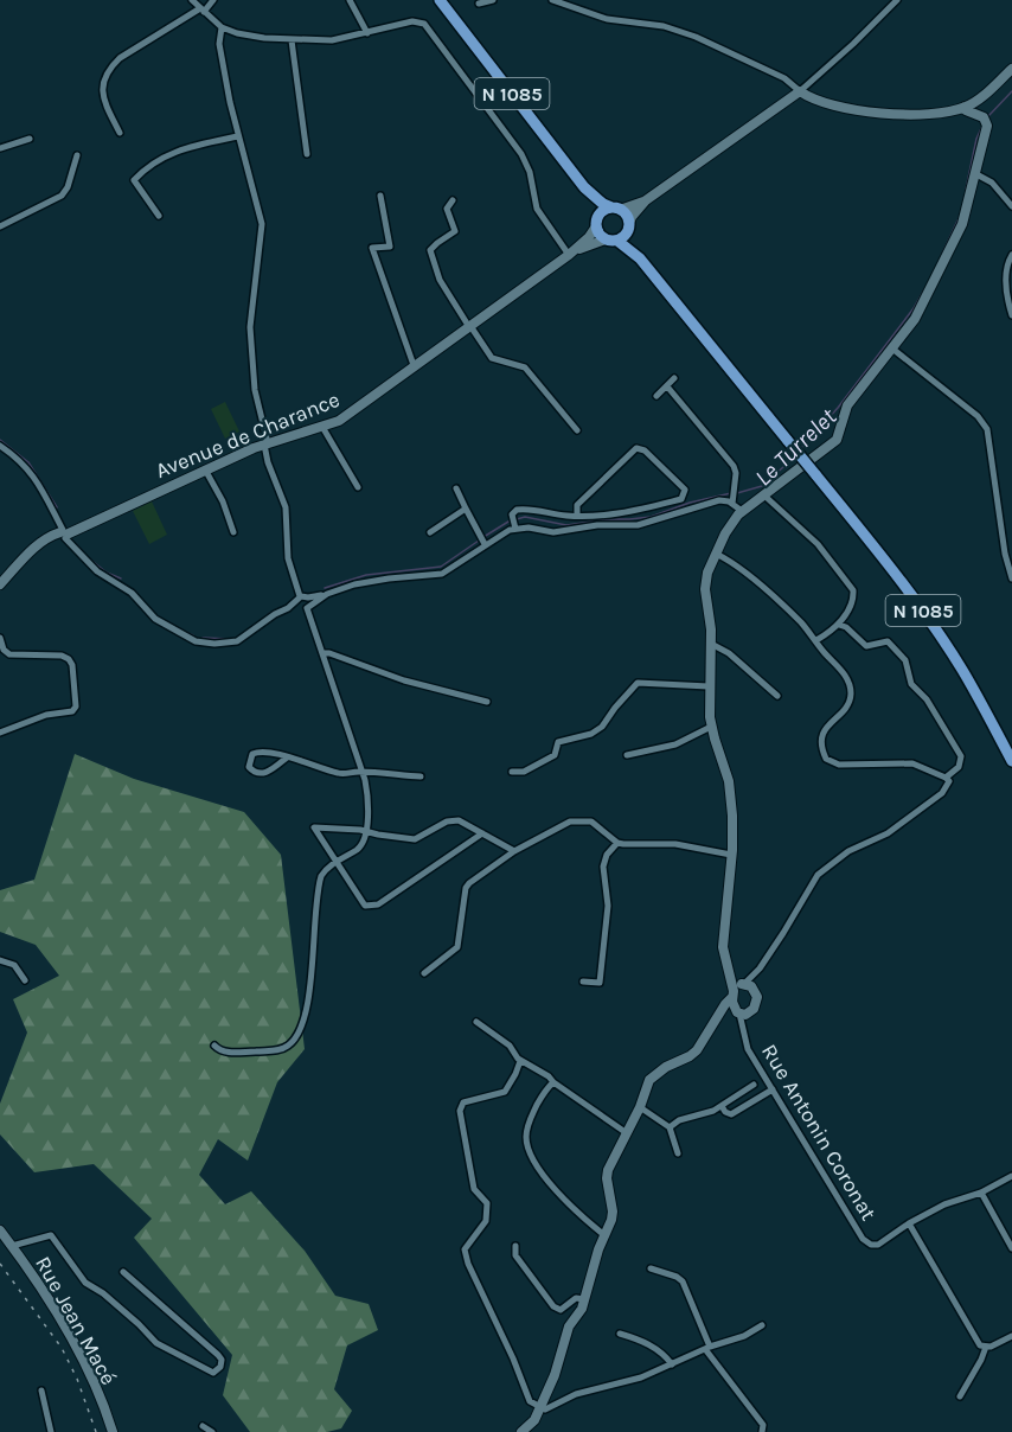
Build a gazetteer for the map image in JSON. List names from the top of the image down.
{
  "streets": {
    "main road": ["N 1085"],
    "street": ["Avenue de Charance", "Rue Antonin Coronat", "Rue Jean Macé"]
  },
  "crossings": [
    ["N 1085", "Avenue de Charance"]
  ],
  "water": ["Le Turrelet"]
}
